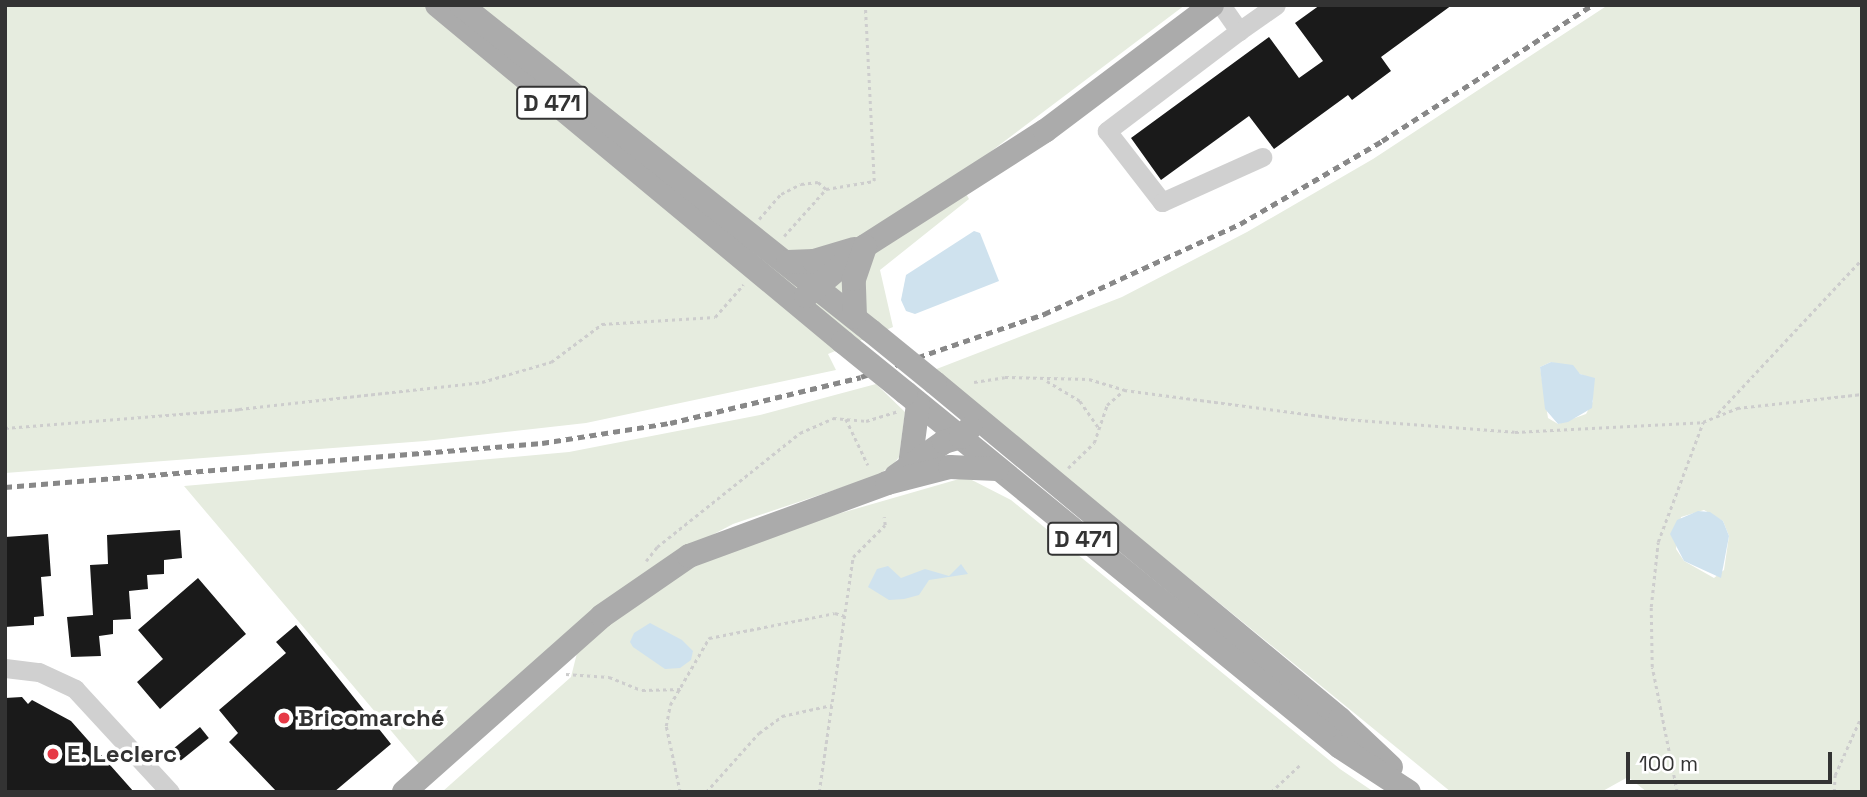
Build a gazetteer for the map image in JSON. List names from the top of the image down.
{
  "streets": {
    "main road": ["D 471"]
  },
  "places": ["Bricomarché", "E. Leclerc"],
  "scale_bar": "100 m"
}
